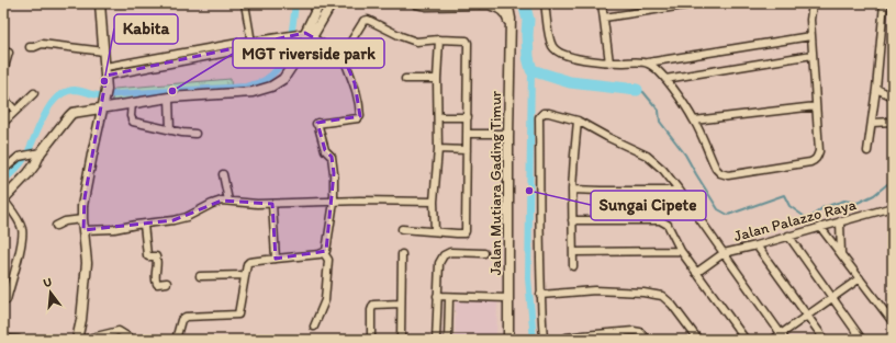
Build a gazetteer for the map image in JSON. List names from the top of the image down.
{
  "streets": {
    "main road": ["Jalan Mutiara Gading Timur"],
    "street": ["Jalan Palazzo Raya"]
  },
  "places": ["Kabita", "MGT riverside park", "Sungai Cipete"],
  "north": "top"
}
